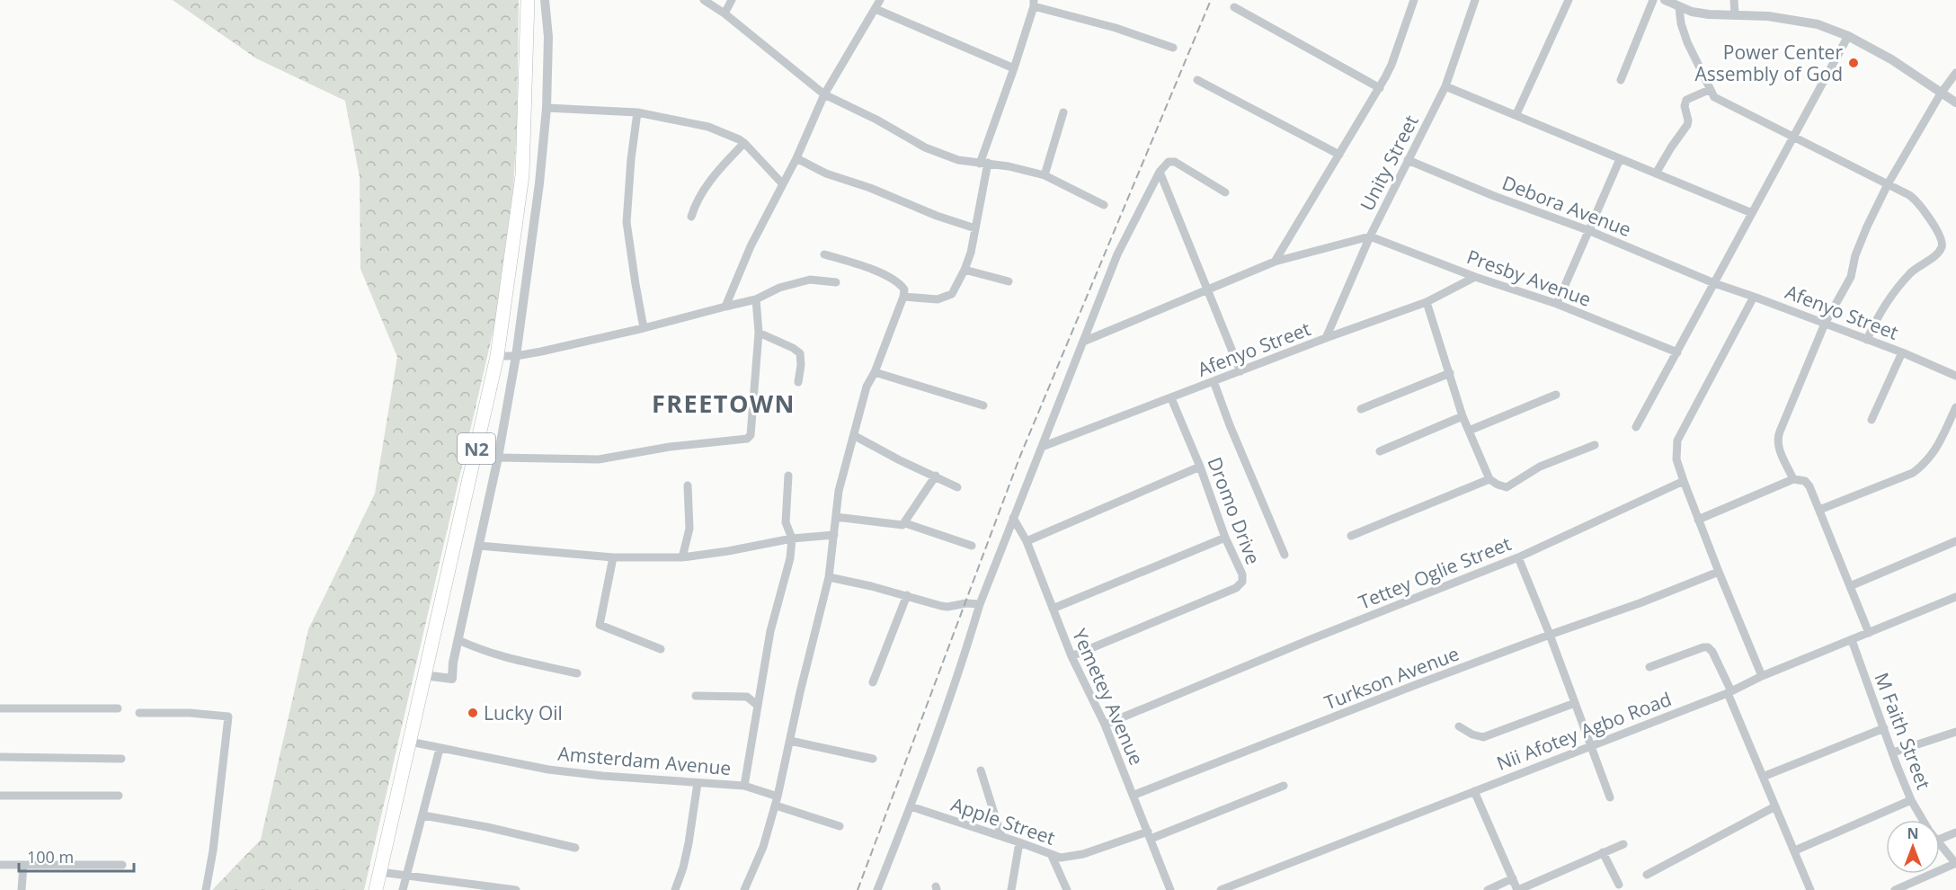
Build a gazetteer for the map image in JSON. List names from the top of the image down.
{
  "streets": {
    "highway": ["N2"],
    "street": [
      "Unity Street",
      "Debora Avenue",
      "Presby Avenue",
      "Afenyo Street",
      "Dromo Drive",
      "Tettey Oglie Street",
      "Turkson Avenue",
      "Yemetey Avenue",
      "Nii Afotey Agbo Road",
      "M Faith Street",
      "Amsterdam Avenue",
      "Apple Street"
    ]
  },
  "crossings": [
    ["Unity Street", "Debora Avenue"],
    ["Unity Street", "Presby Avenue"],
    ["Unity Street", "Afenyo Street"],
    ["Debora Avenue", "Afenyo Street"],
    ["Presby Avenue", "Afenyo Street"],
    ["Afenyo Street", "Dromo Drive"],
    ["N2", "Amsterdam Avenue"],
    ["Dromo Drive", "Yemetey Avenue"],
    ["Tettey Oglie Street", "Yemetey Avenue"],
    ["Turkson Avenue", "Yemetey Avenue"],
    ["Yemetey Avenue", "Apple Street"],
    ["Nii Afotey Agbo Road", "M Faith Street"]
  ],
  "districts": ["FREETOWN"],
  "places": ["Power Center Assembly of God", "Lucky Oil"],
  "scale_bar": "100 m",
  "north": "top"
}
